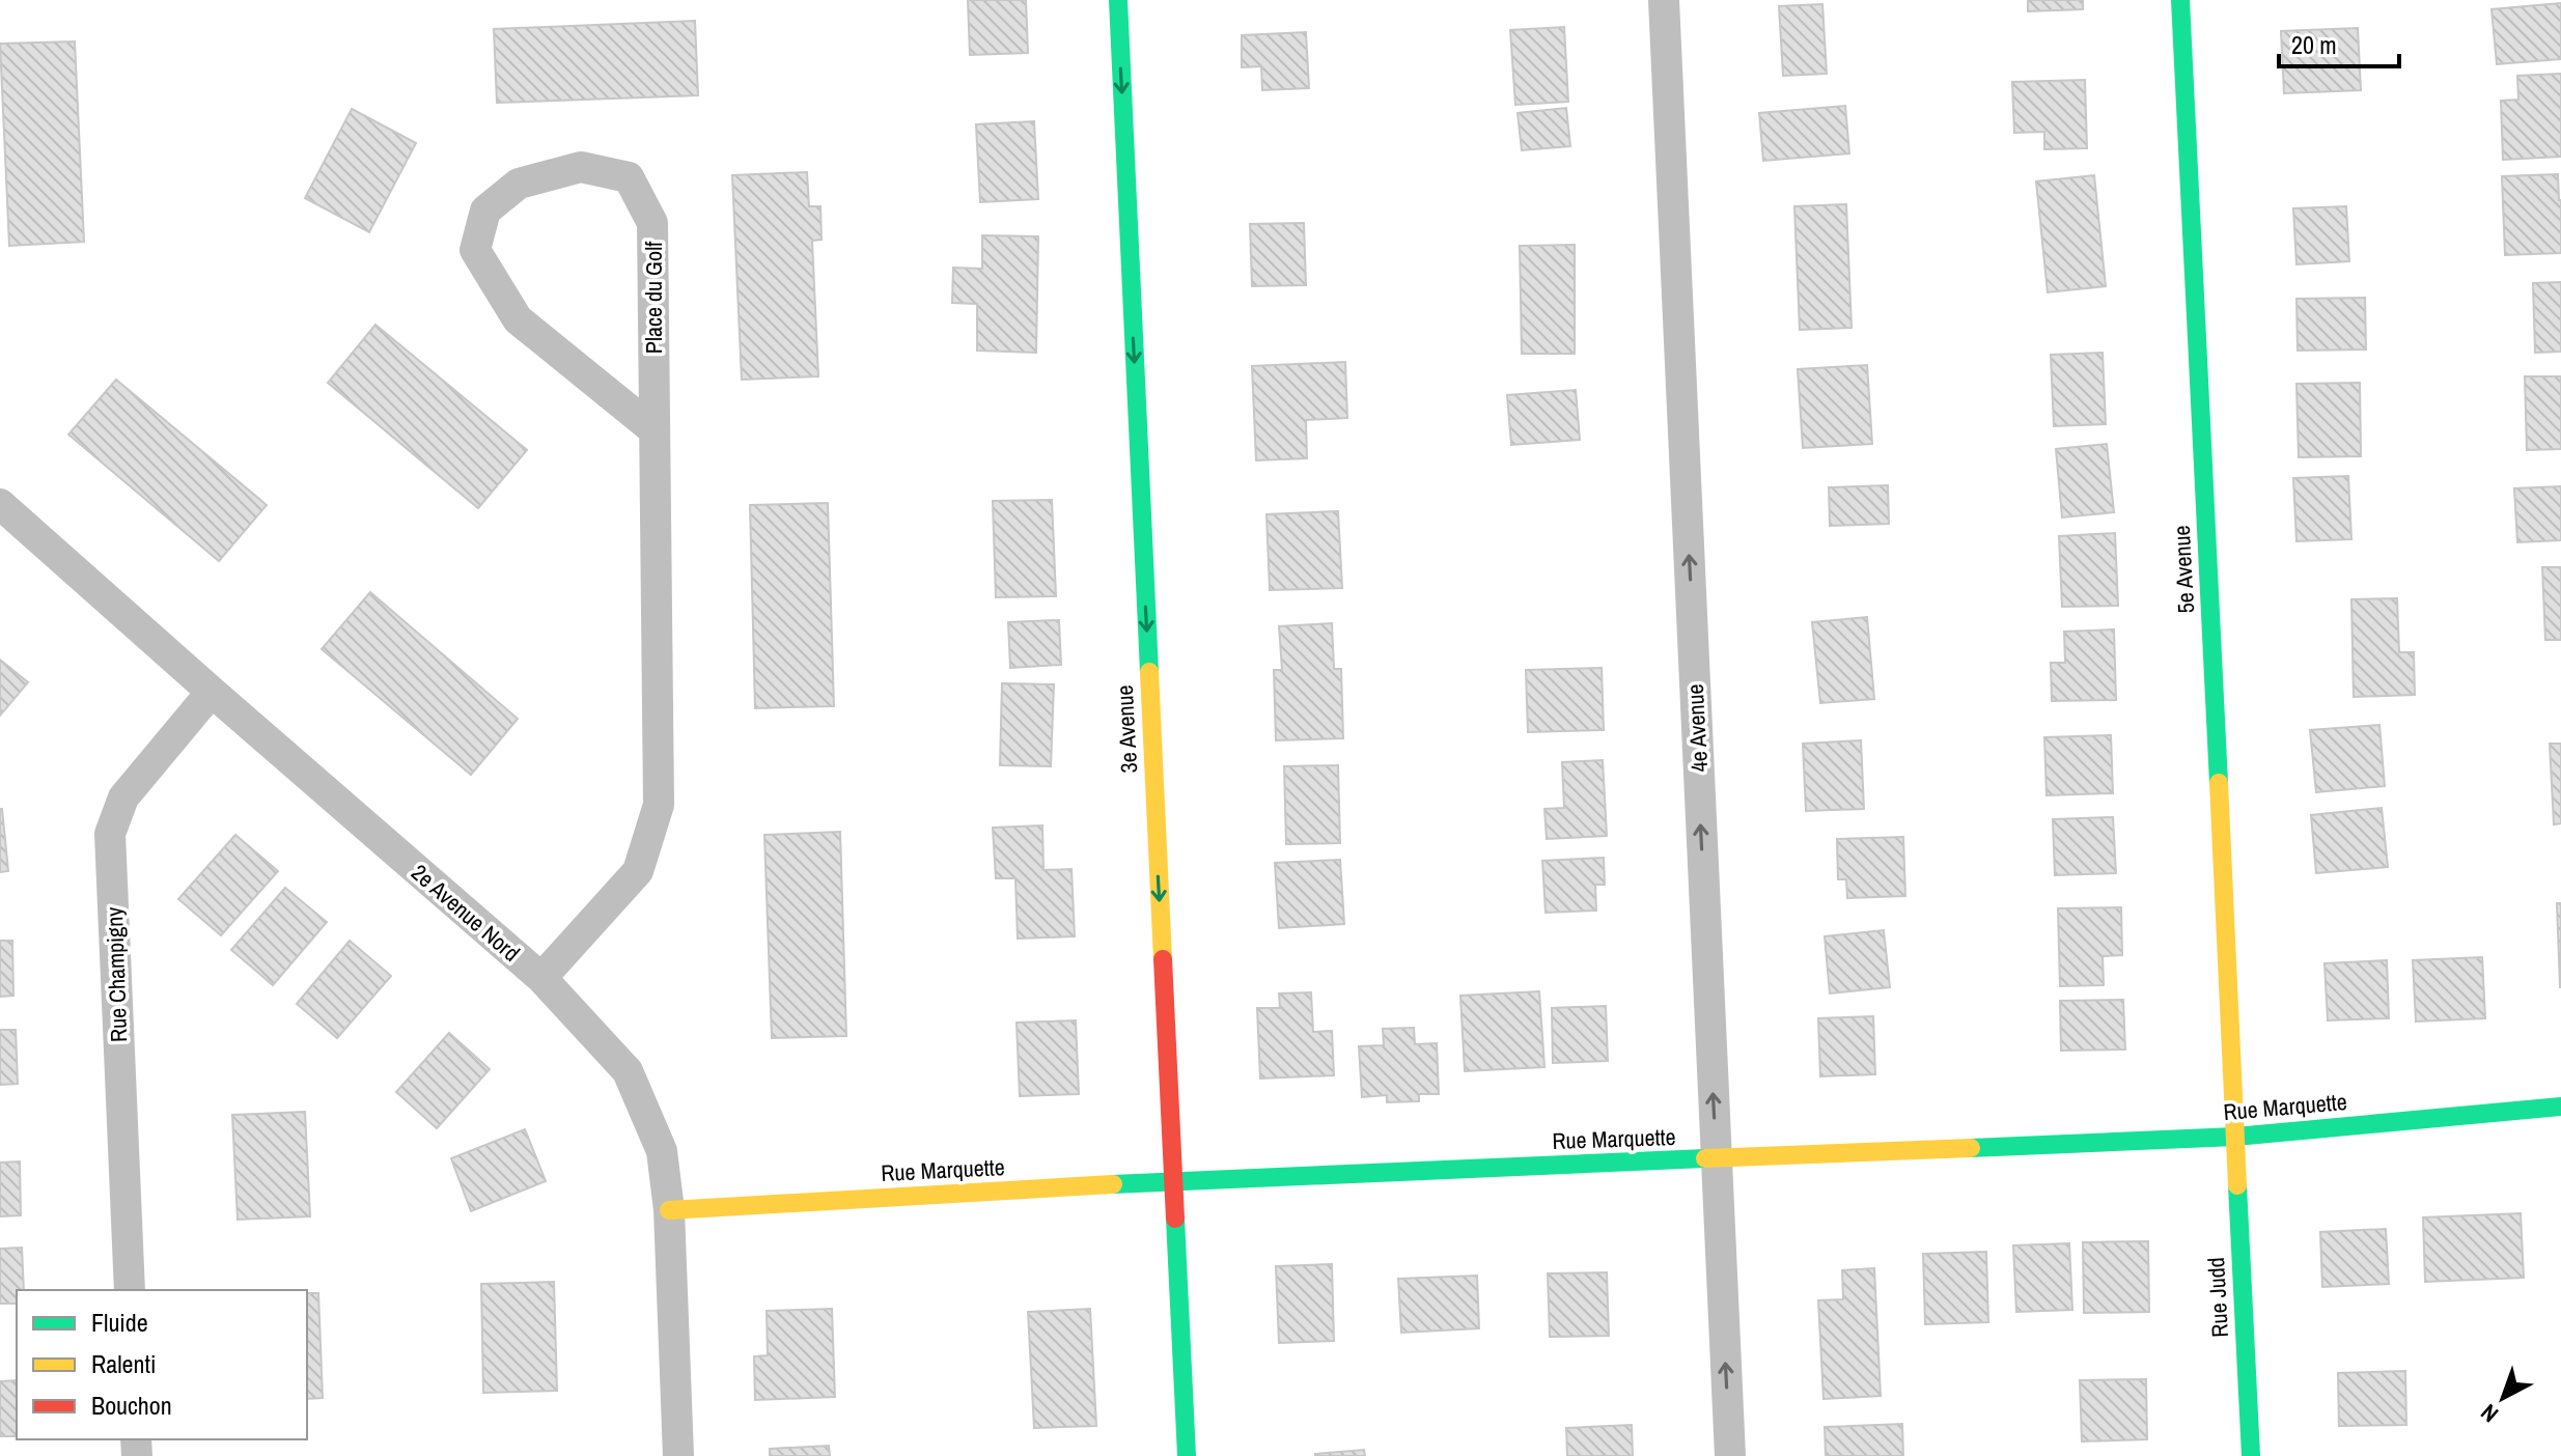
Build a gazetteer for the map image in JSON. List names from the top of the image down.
{
  "streets": {
    "street": [
      "Place du Golf",
      "5e Avenue",
      "4e Avenue",
      "3e Avenue",
      "2e Avenue Nord",
      "Rue Champigny",
      "Rue Marquette",
      "Rue Judd"
    ]
  },
  "crossings": [
    ["Place du Golf", "2e Avenue Nord"],
    ["5e Avenue", "Rue Marquette"],
    ["5e Avenue", "Rue Judd"],
    ["4e Avenue", "Rue Marquette"],
    ["3e Avenue", "Rue Marquette"],
    ["2e Avenue Nord", "Rue Champigny"],
    ["2e Avenue Nord", "Rue Marquette"],
    ["Rue Marquette", "Rue Judd"]
  ],
  "one_way": ["4e Avenue", "3e Avenue"],
  "legend": ["Fluide", "Ralenti", "Bouchon"],
  "scale_bar": "20 m",
  "north": "bottom left"
}
